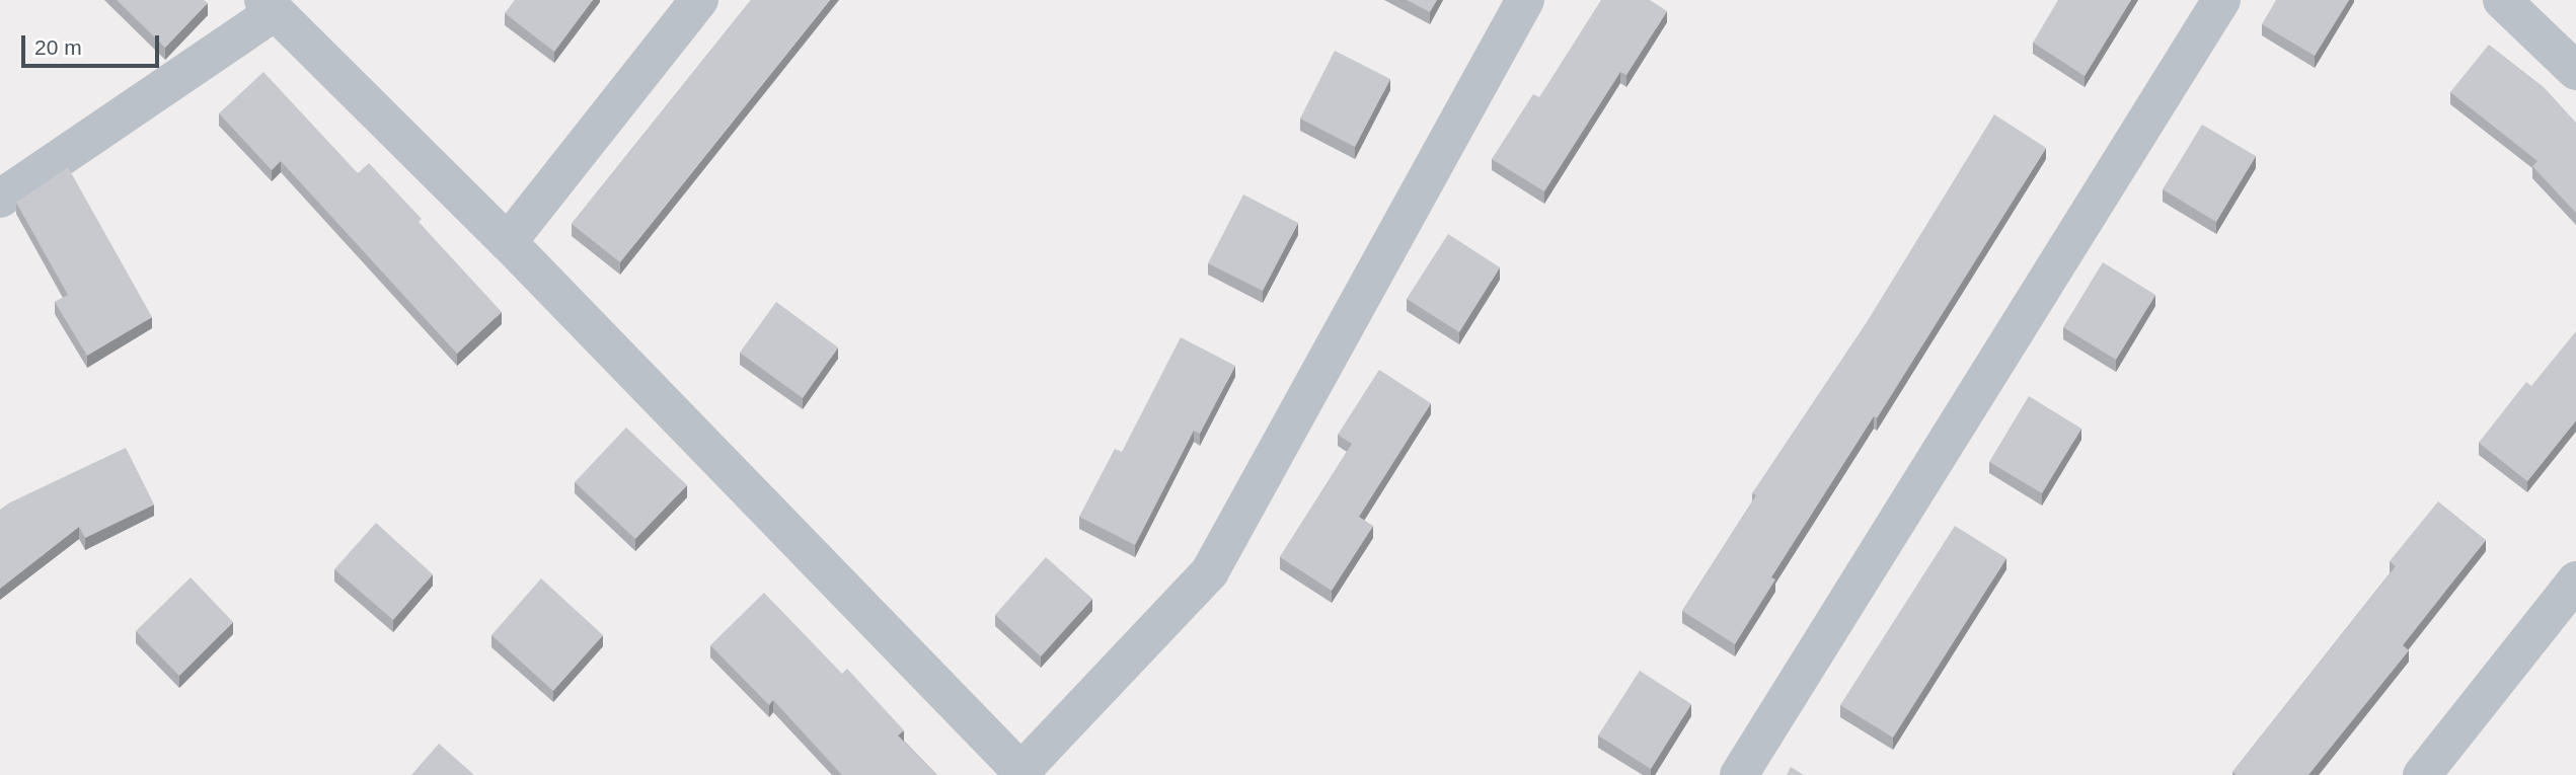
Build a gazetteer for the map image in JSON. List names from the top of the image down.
{
  "scale_bar": "20 m"
}
